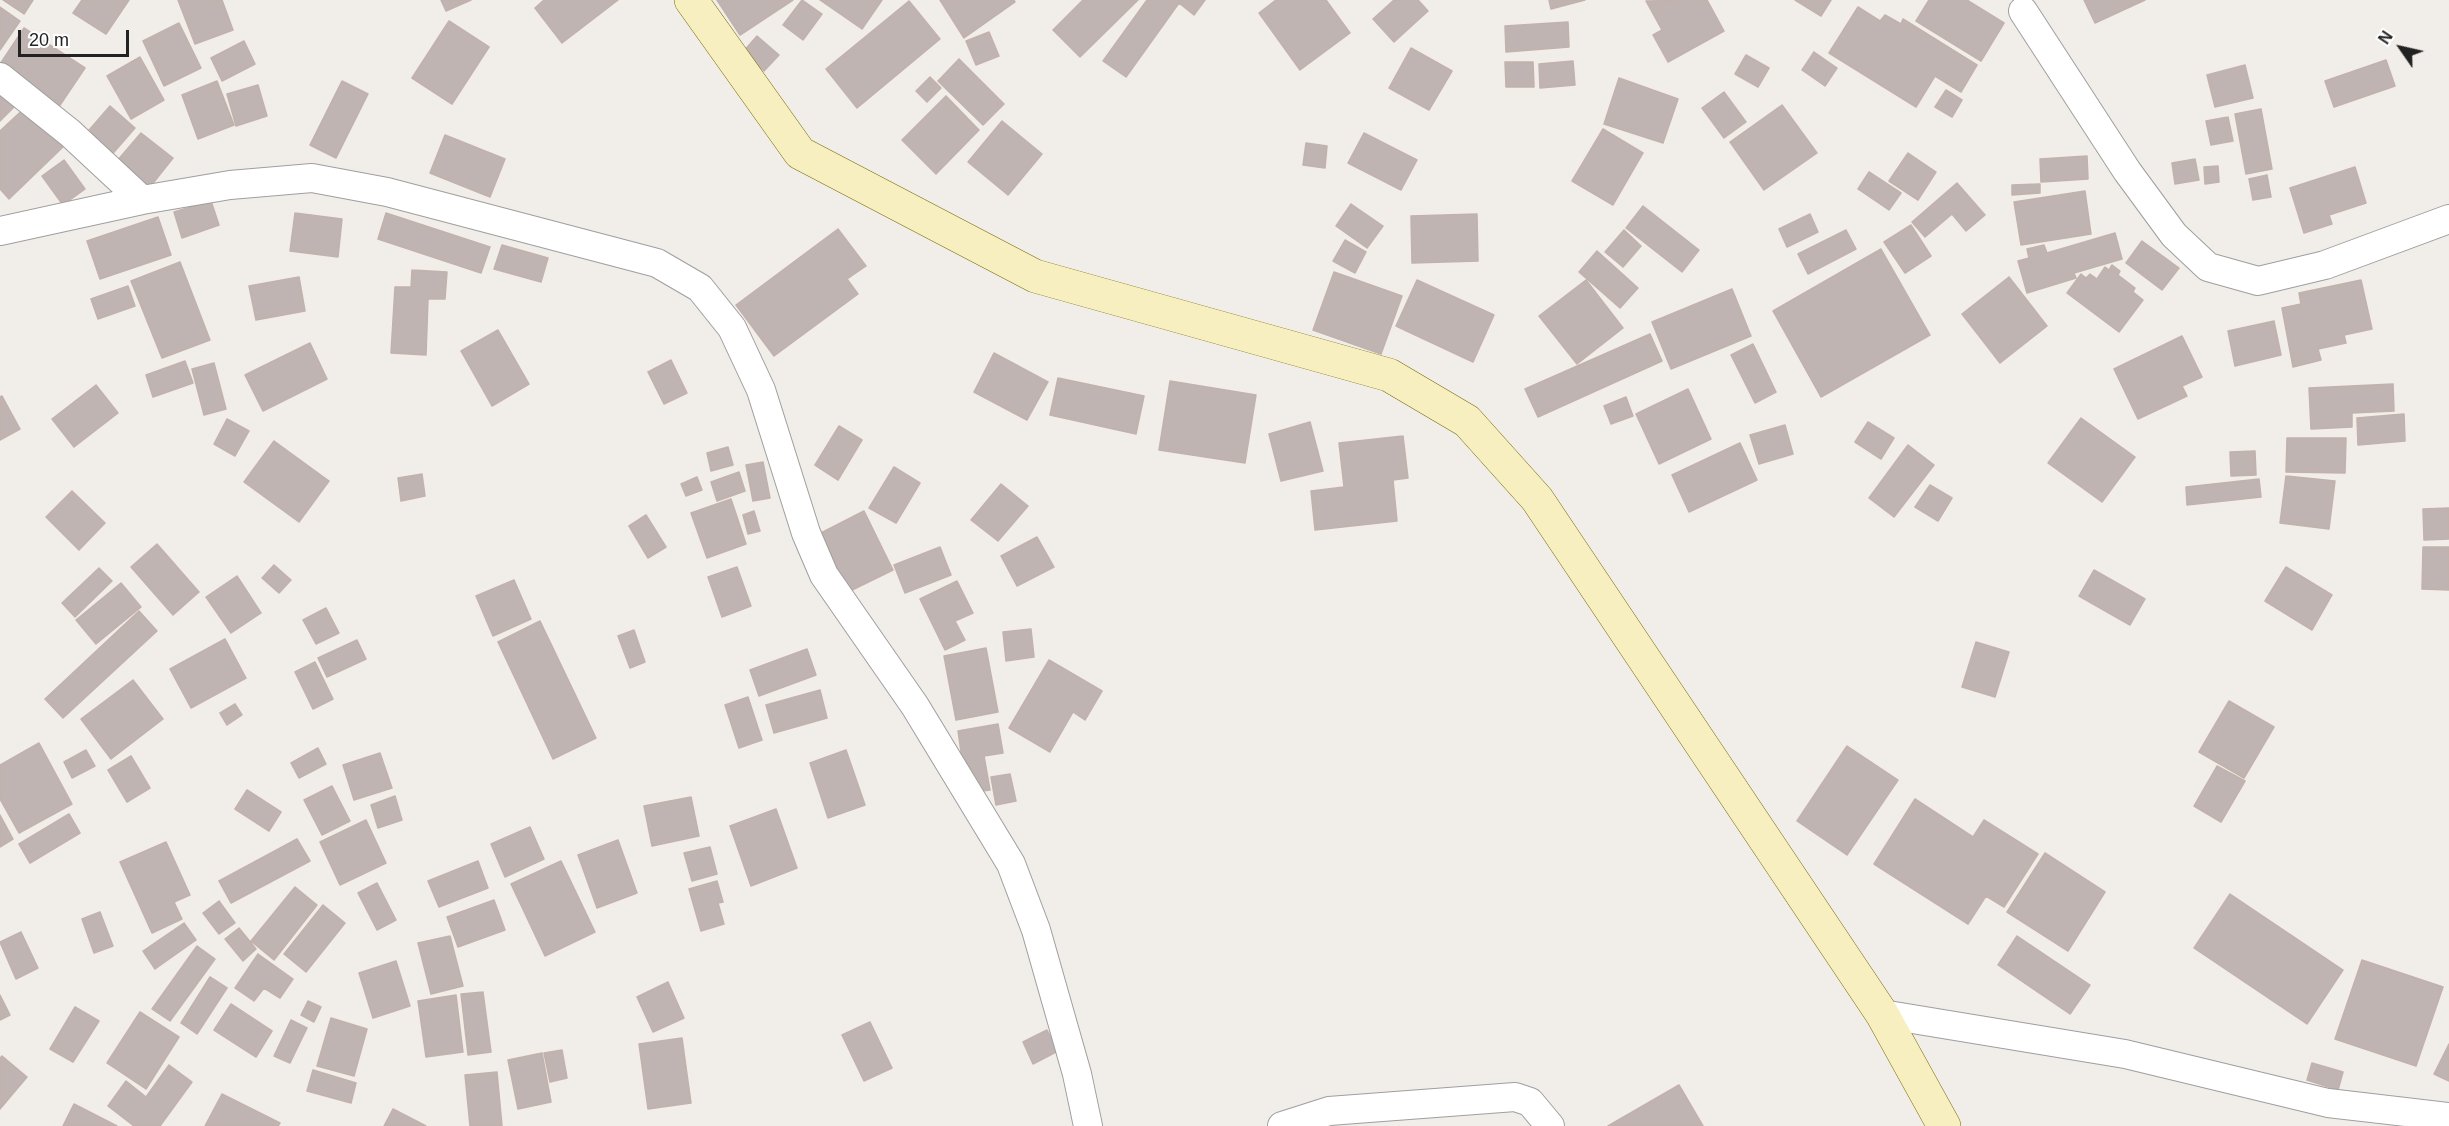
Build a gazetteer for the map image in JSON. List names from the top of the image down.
{
  "scale_bar": "20 m",
  "north": "top left"
}
